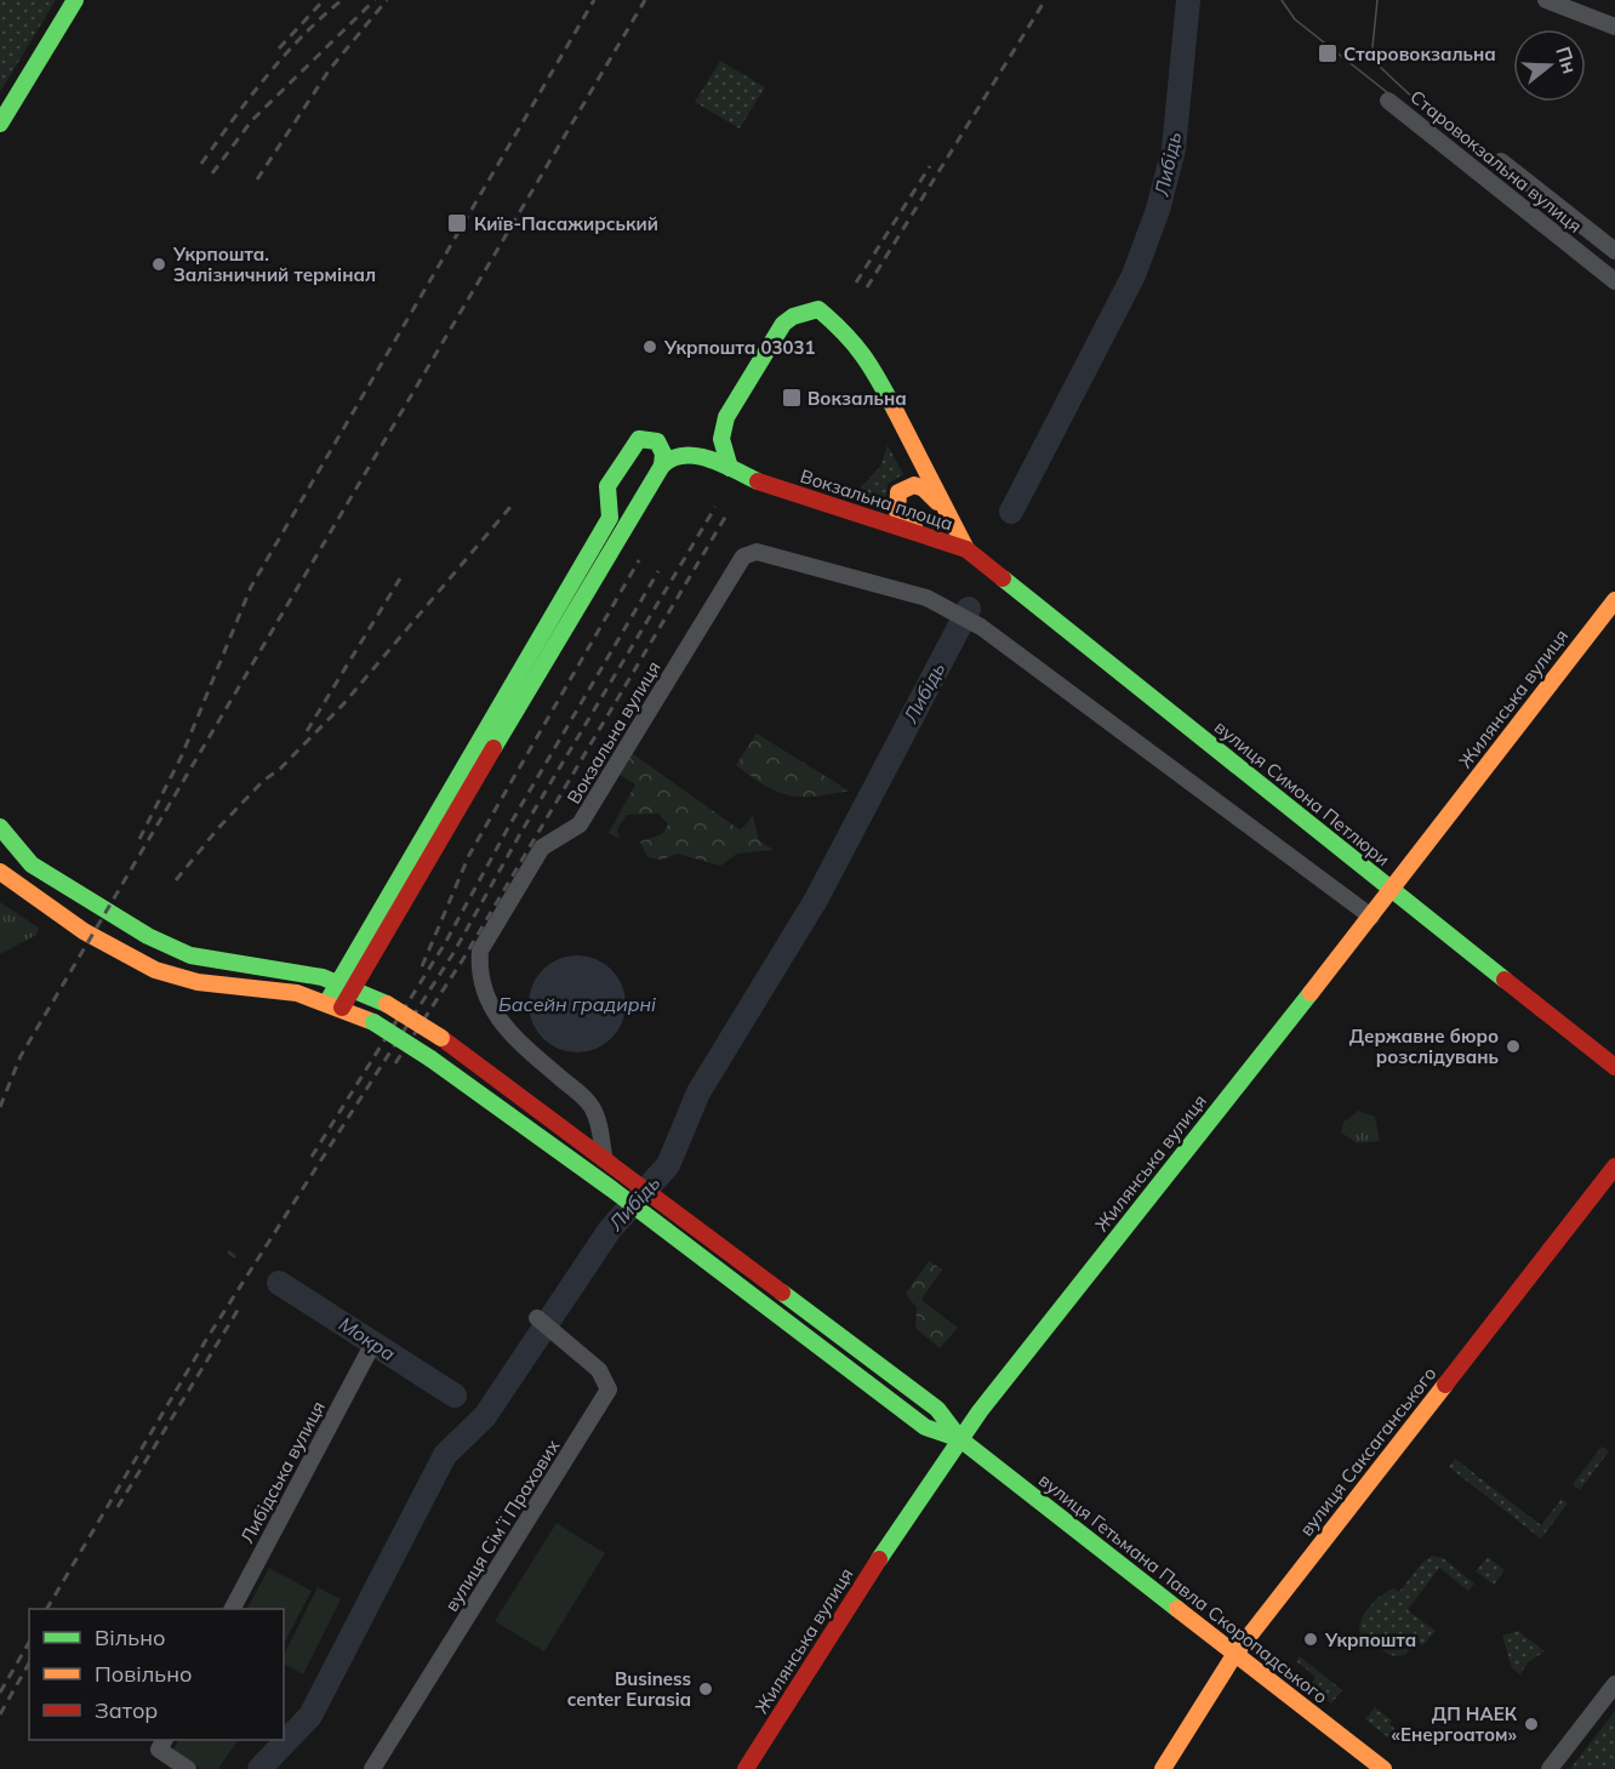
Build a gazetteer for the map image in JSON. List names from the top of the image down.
{
  "streets": {
    "main road": [
      "Вокзальна площа",
      "Жилянська вулиця",
      "вулиця Симона Петлюри",
      "вулиця Саксаганського",
      "вулиця Гетьмана Павла Скоропадського"
    ],
    "street": [
      "Старовокзальна вулиця",
      "Вокзальна вулиця",
      "Либідська вулиця",
      "вулиця Сімʼї Прахових"
    ]
  },
  "crossings": [
    ["Вокзальна площа", "вулиця Симона Петлюри"],
    ["Жилянська вулиця", "Вокзальна вулиця"],
    ["Жилянська вулиця", "вулиця Симона Петлюри"],
    ["Жилянська вулиця", "вулиця Гетьмана Павла Скоропадського"],
    ["Вокзальна вулиця", "вулиця Гетьмана Павла Скоропадського"],
    ["вулиця Саксаганського", "вулиця Гетьмана Павла Скоропадського"]
  ],
  "water": ["Либідь", "Басейн градирні", "Мокра"],
  "places": {
    "transit": ["Старовокзальна", "Київ-Пасажирський", "Вокзальна"],
    "other": [
      "Укрпошта. Залізничний термінал",
      "Укрпошта 03031",
      "Державне бюро розслідувань",
      "Укрпошта",
      "Business center Eurasia",
      "ДП НАЕК «Енергоатом»"
    ]
  },
  "legend": ["Вільно", "Повільно", "Затор"],
  "north": "right"
}
